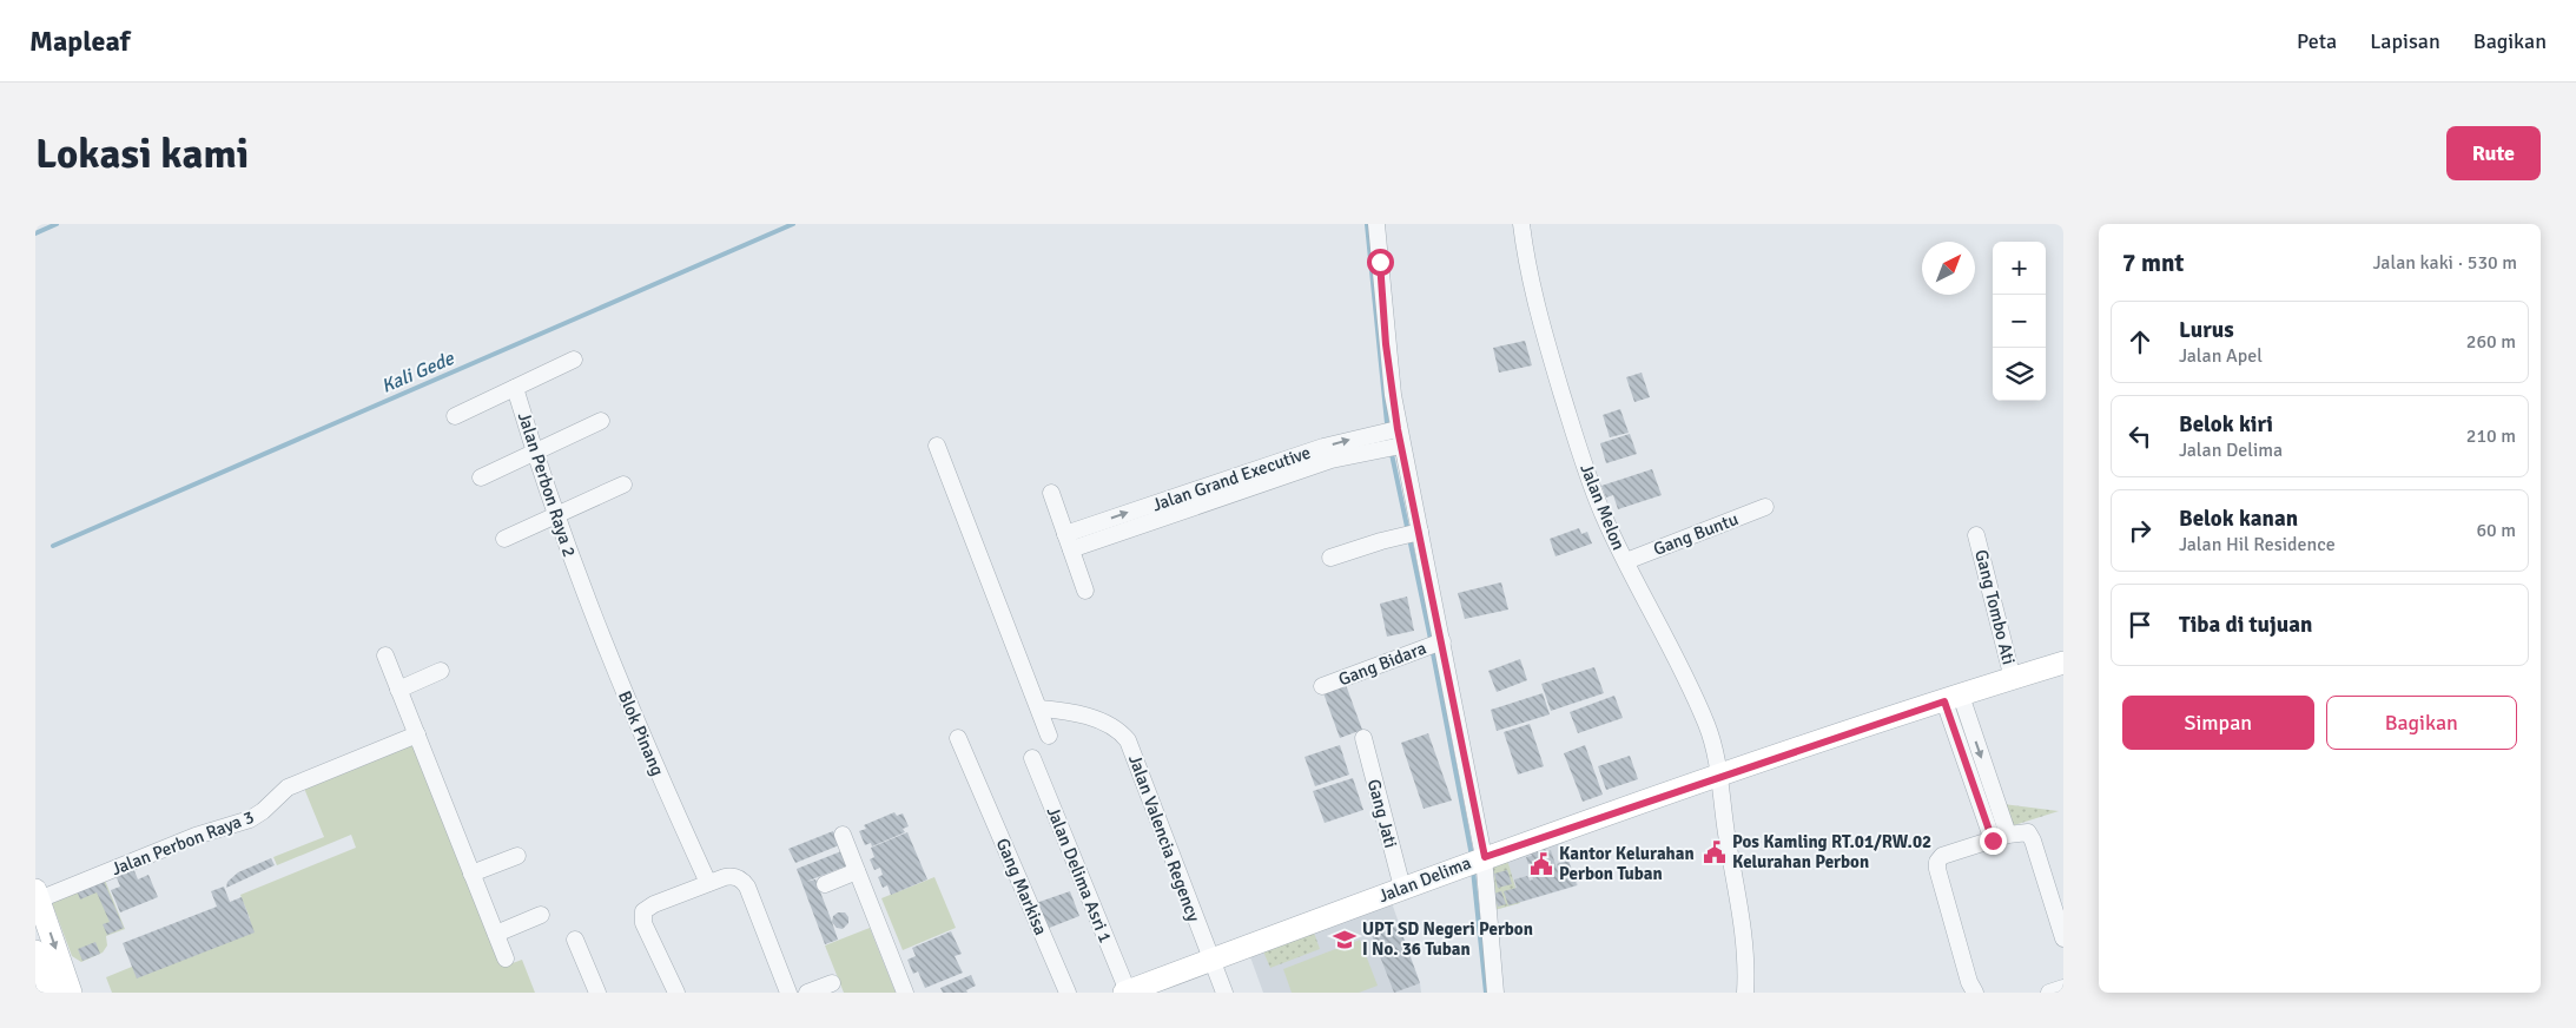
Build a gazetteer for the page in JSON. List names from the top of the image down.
{
  "streets": {
    "street": [
      "Jalan Grand Executive",
      "Jalan Perbon Raya 2",
      "Jalan Melon",
      "Gang Buntu",
      "Gang Tombo Ati",
      "Gang Bidara",
      "Blok Pinang",
      "Gang Jati",
      "Jalan Valencia Regency",
      "Jalan Perbon Raya 3",
      "Jalan Delima Asri 1",
      "Jalan Delima",
      "Gang Markisa"
    ]
  },
  "crossings": [
    ["Jalan Perbon Raya 2", "Blok Pinang"],
    ["Jalan Melon", "Gang Buntu"],
    ["Jalan Melon", "Jalan Delima"],
    ["Gang Tombo Ati", "Jalan Delima"],
    ["Gang Jati", "Jalan Delima"],
    ["Jalan Valencia Regency", "Jalan Delima"],
    ["Jalan Delima Asri 1", "Jalan Delima"]
  ],
  "water": ["Kali Gede"],
  "places": {
    "public building": ["Pos Kamling RT.01/RW.02 Kelurahan Perbon", "Kantor Kelurahan Perbon Tuban"],
    "school or university": ["UPT SD Negeri Perbon I No. 36 Tuban"]
  },
  "north": "top right",
  "page": {
    "header": "Mapleaf",
    "nav": ["Peta", "Lapisan", "Bagikan"],
    "buttons": [
      "Rute",
      ["Simpan", "Bagikan"]
    ],
    "title": "Lokasi kami",
    "heading": ["7 mnt", "Jalan kaki · 530 m"],
    "map_buttons": ["+", "−"],
    "list": [
      ["Lurus", "Jalan Apel", "260 m"],
      ["Belok kiri", "Jalan Delima", "210 m"],
      ["Belok kanan", "Jalan Hil Residence", "60 m"],
      "Tiba di tujuan"
    ]
  }
}
